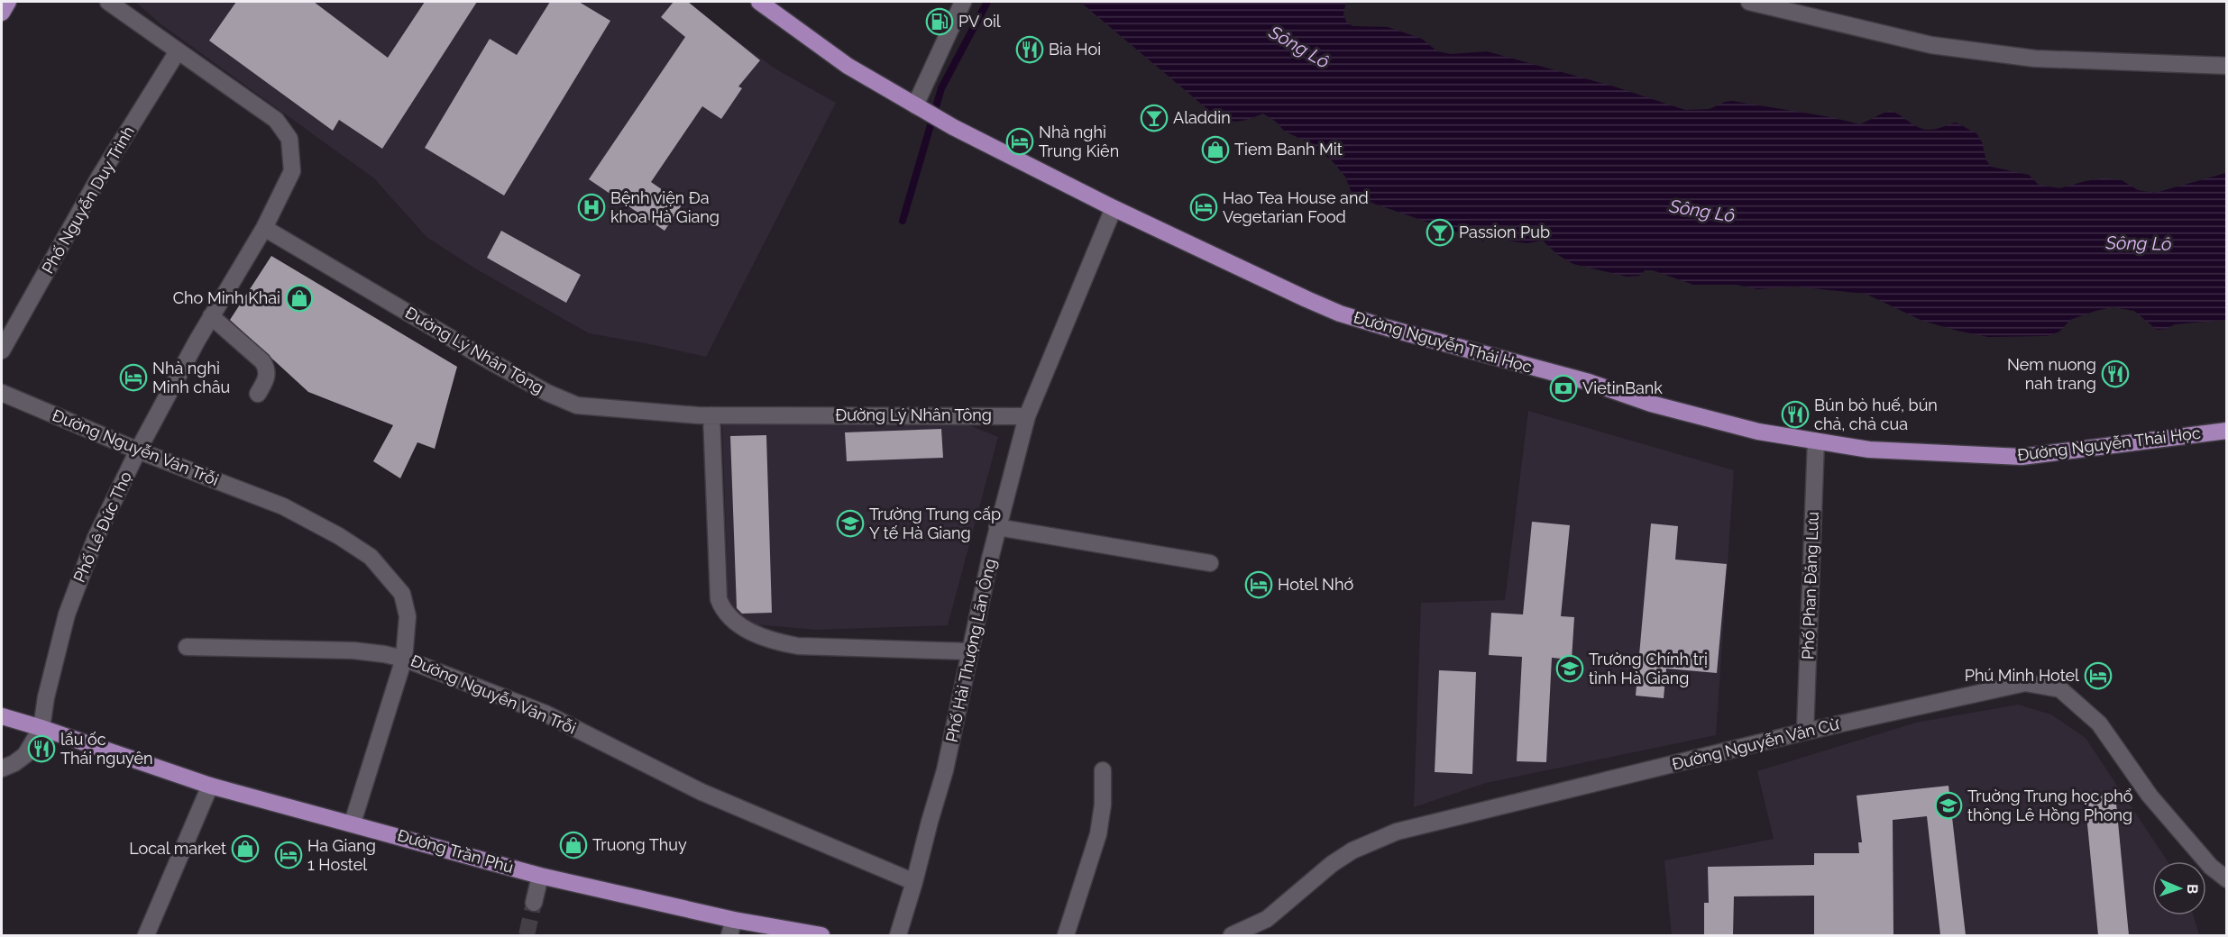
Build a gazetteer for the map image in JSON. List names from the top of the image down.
{
  "streets": {
    "main road": ["Đường Nguyễn Thái Học", "Đường Trần Phú"],
    "street": [
      "Phố Nguyễn Duy Trinh",
      "Đường Lý Nhân Tông",
      "Đường Nguyễn Văn Trỗi",
      "Phố Lê Đức Thọ",
      "Phố Phan Đăng Lưu",
      "Phố Hải Thượng Lãn Ông",
      "Đường Nguyễn Văn Cừ"
    ]
  },
  "crossings": [
    ["Đường Nguyễn Thái Học", "Phố Phan Đăng Lưu"],
    ["Đường Nguyễn Thái Học", "Phố Hải Thượng Lãn Ông"],
    ["Đường Lý Nhân Tông", "Phố Lê Đức Thọ"],
    ["Đường Lý Nhân Tông", "Phố Hải Thượng Lãn Ông"],
    ["Đường Nguyễn Văn Trỗi", "Phố Lê Đức Thọ"],
    ["Đường Nguyễn Văn Trỗi", "Phố Hải Thượng Lãn Ông"],
    ["Phố Lê Đức Thọ", "Đường Trần Phú"],
    ["Phố Phan Đăng Lưu", "Đường Nguyễn Văn Cừ"]
  ],
  "water": ["Sông Lô"],
  "places": {
    "fuel station": ["PV oil"],
    "restaurant": [
      "Bia Hoi",
      "Nem nuong nah trang",
      "Bún bò huế, bún chả, chả cua",
      "lẩu ốc Thái nguyên"
    ],
    "bar": ["Aladdin", "Passion Pub"],
    "hotel": [
      "Nhà nghỉ Trung Kiên",
      "Hao Tea House and Vegetarian Food",
      "Nhà nghỉ Minh châu",
      "Hotel Nhớ",
      "Phú Minh Hotel",
      "Ha Giang 1 Hostel"
    ],
    "shop": [
      "Tiem Banh Mit",
      "Cho Minh Khai",
      "Truong Thuy",
      "Local market"
    ],
    "hospital": ["Bệnh viện Đa khoa Hà Giang"],
    "bank": ["VietinBank"],
    "school or university": ["Trường Trung cấp Y tế Hà Giang", "Trường Chính trị tỉnh Hà Giang", "Truờng Trung học phổ thông Lê Hồng Phong"]
  },
  "north": "right"
}
